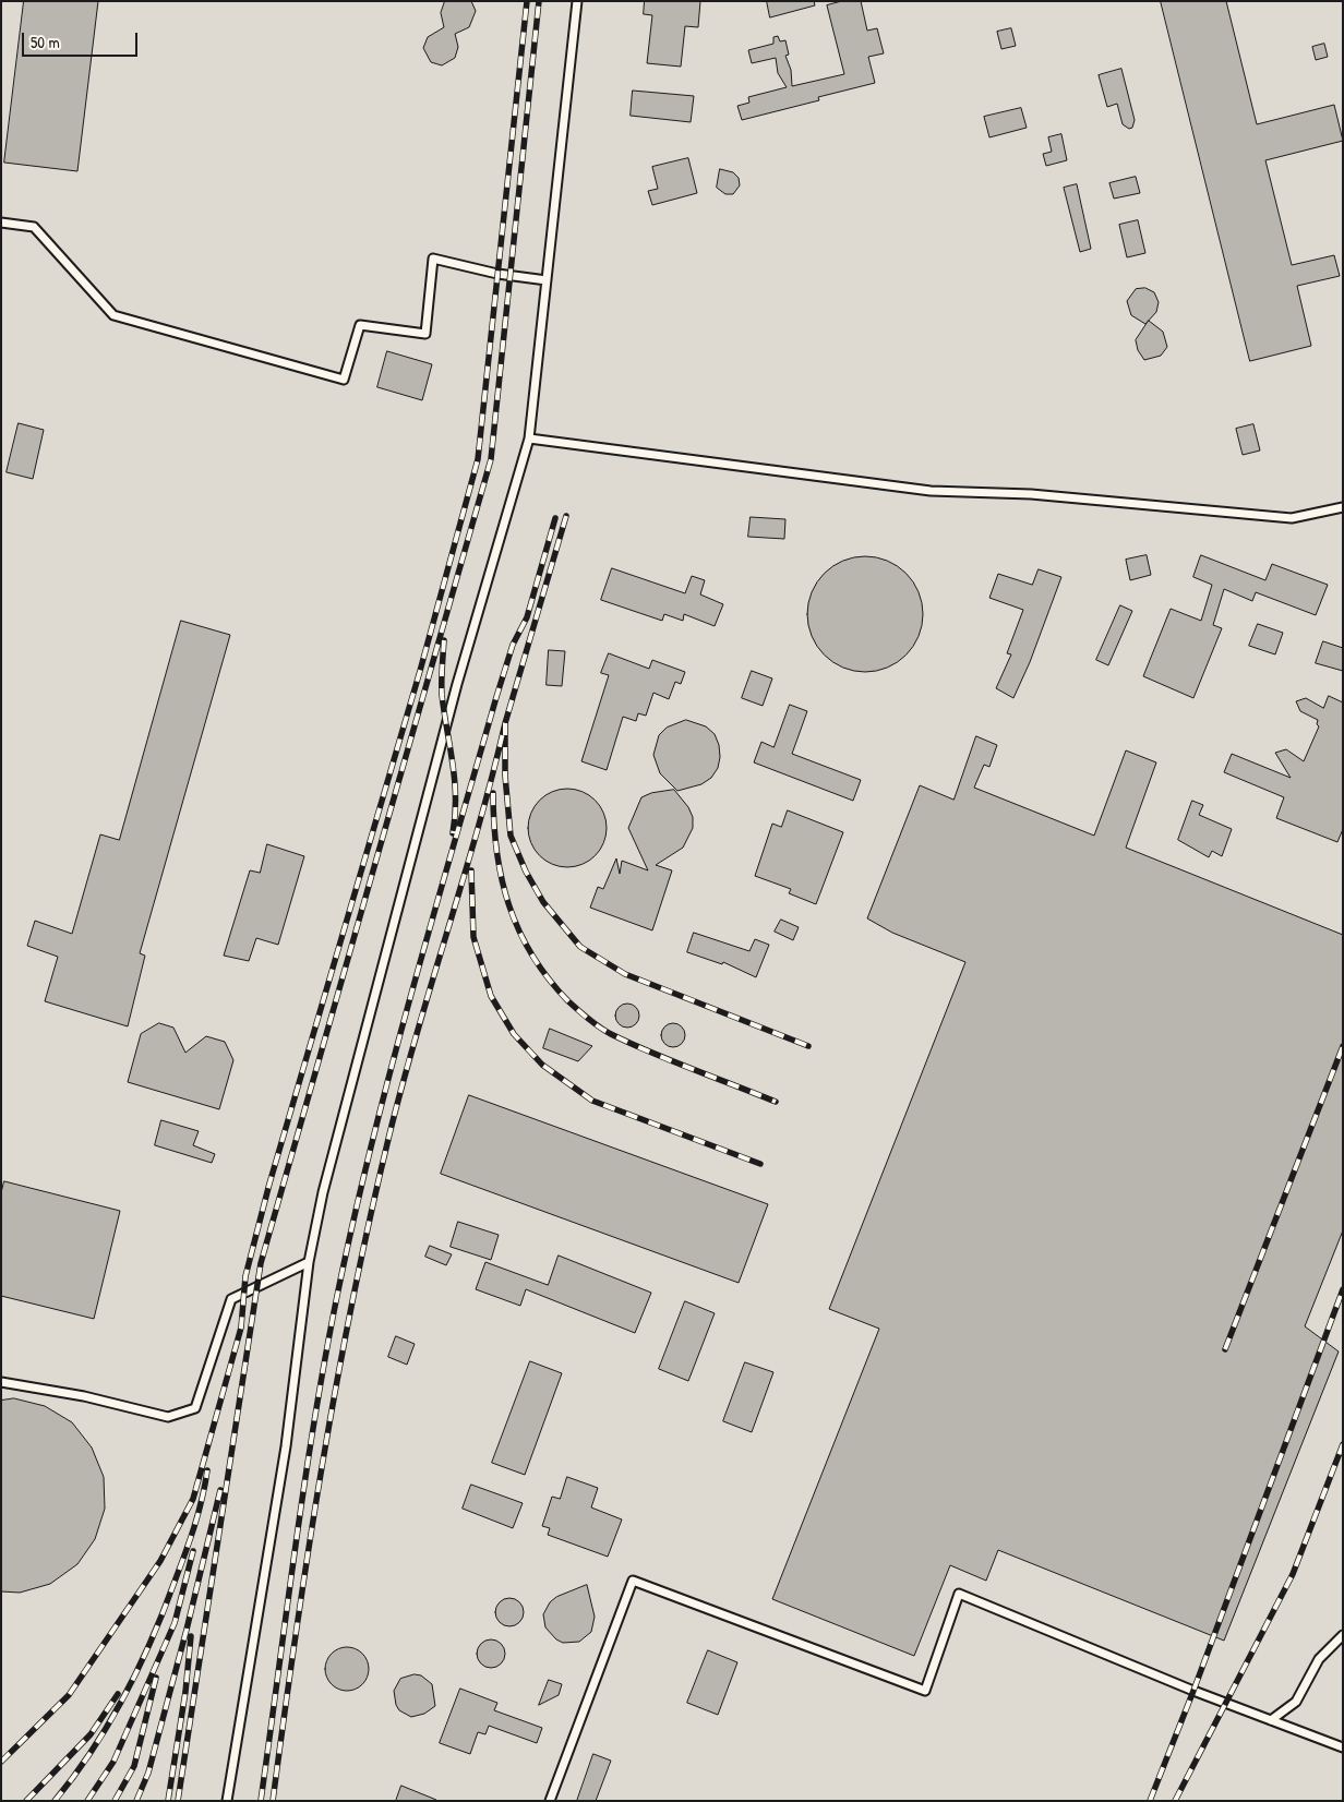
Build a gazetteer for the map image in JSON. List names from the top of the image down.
{
  "scale_bar": "50 m"
}
